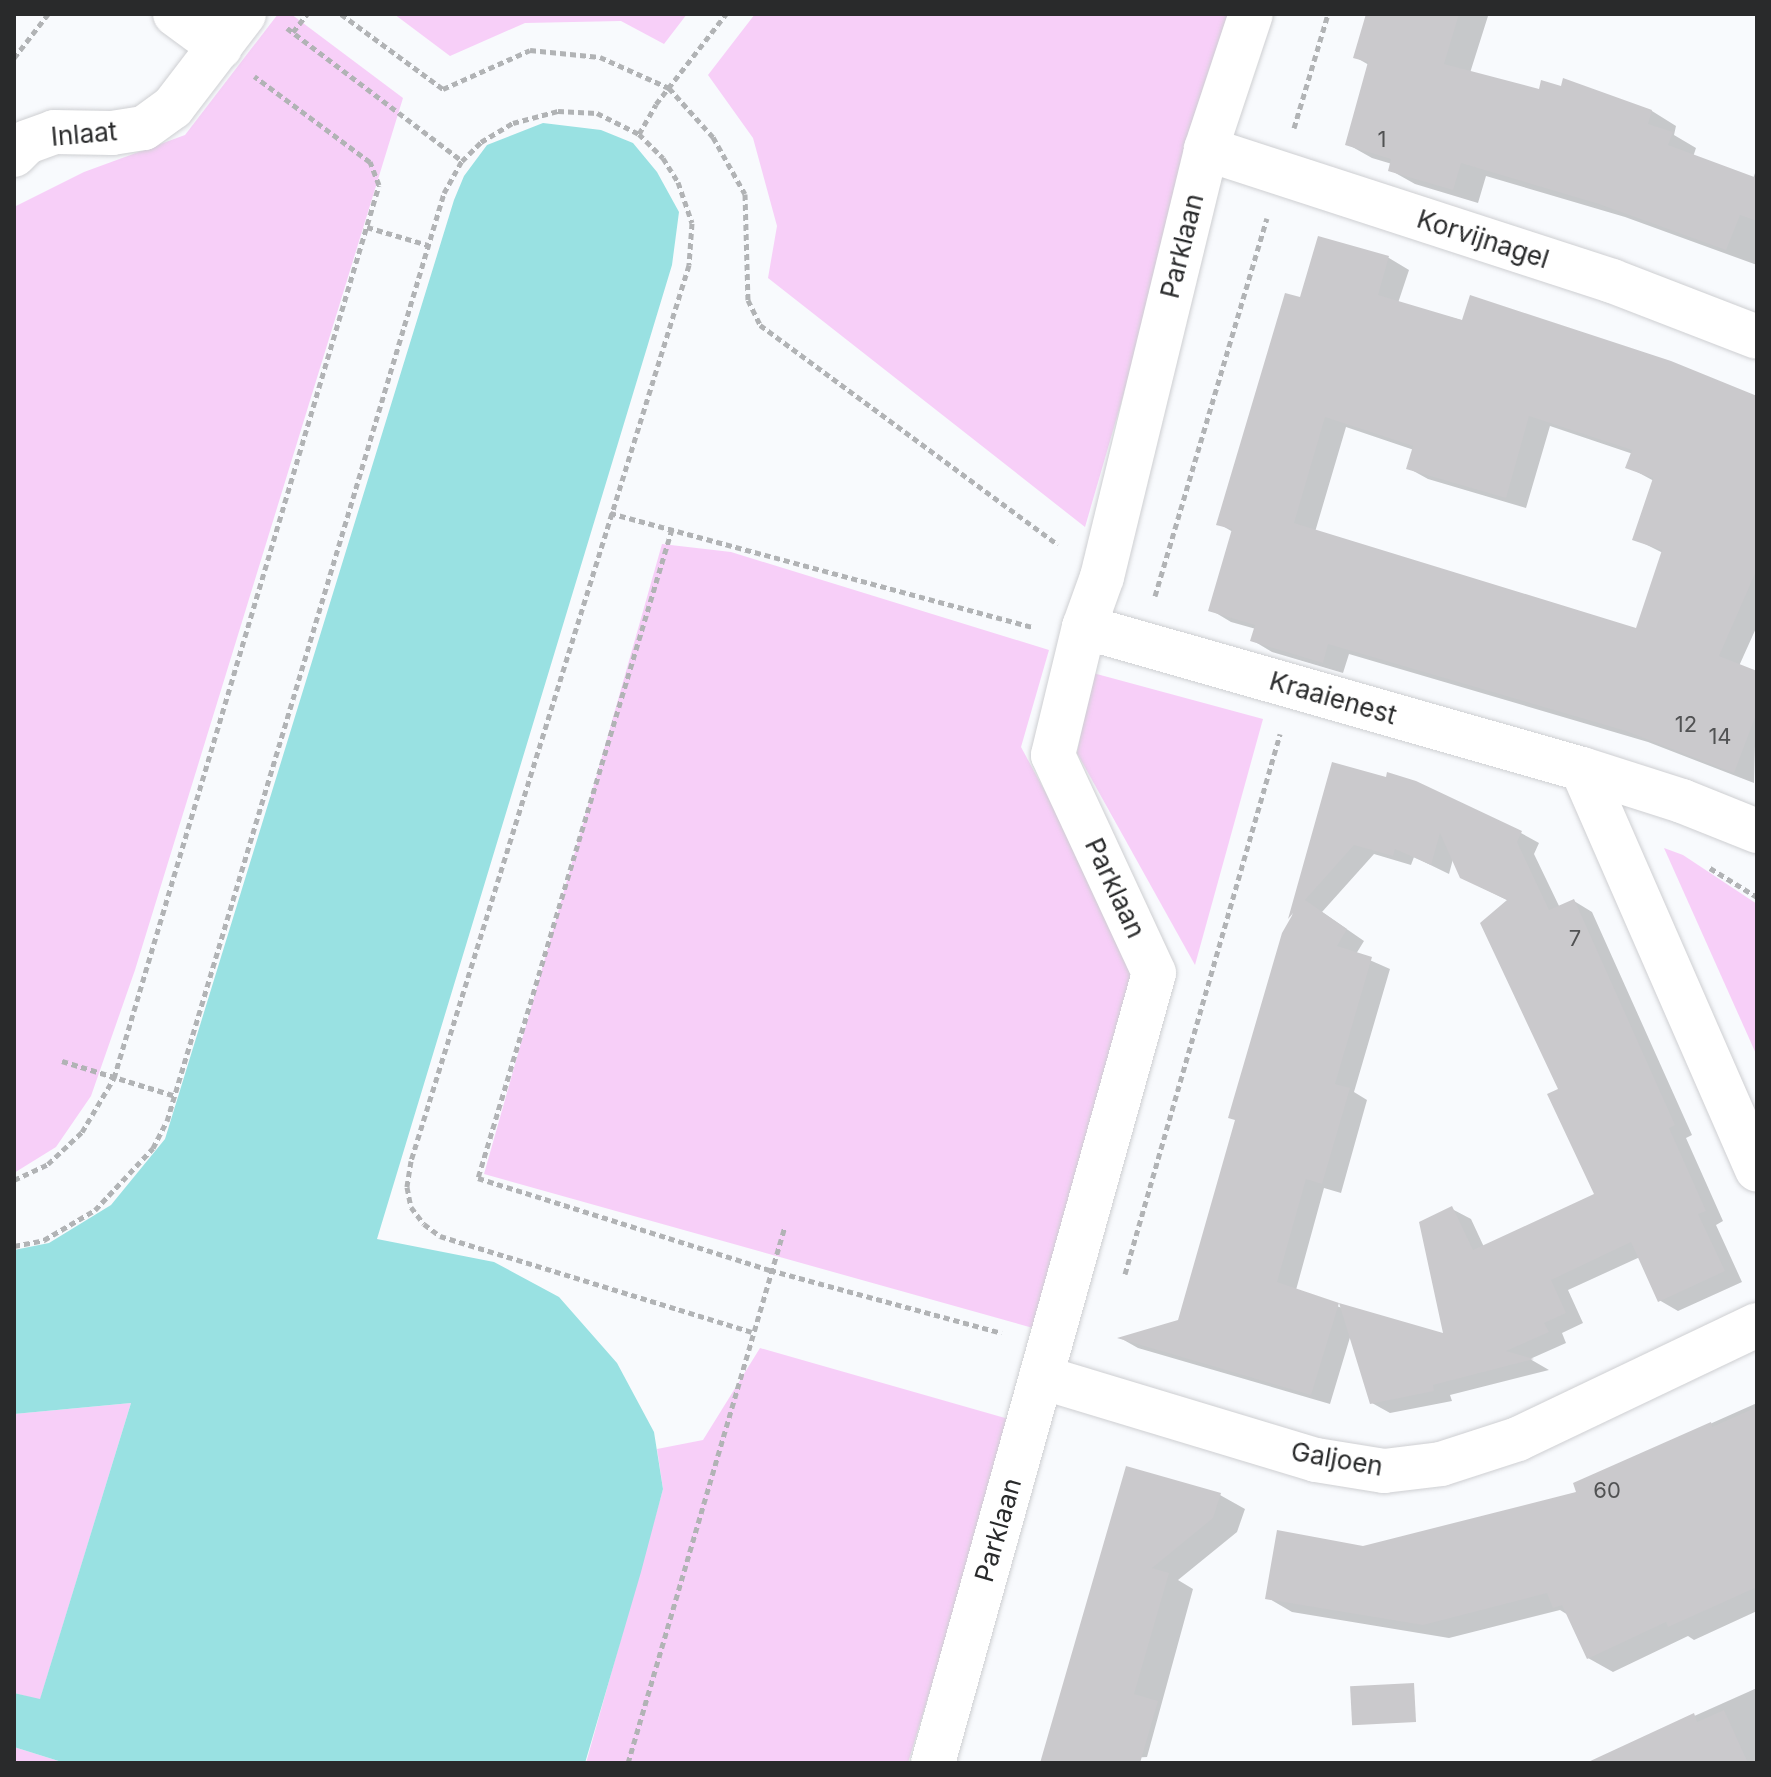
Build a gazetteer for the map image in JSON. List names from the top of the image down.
{
  "streets": {
    "street": [
      "Inlaat",
      "Korvijnagel",
      "Parklaan",
      "Kraaienest",
      "Galjoen"
    ]
  },
  "crossings": [
    ["Korvijnagel", "Parklaan"],
    ["Parklaan", "Kraaienest"],
    ["Parklaan", "Galjoen"]
  ],
  "house_numbers": [
    "1",
    "12",
    "14",
    "7",
    "60"
  ]
}
